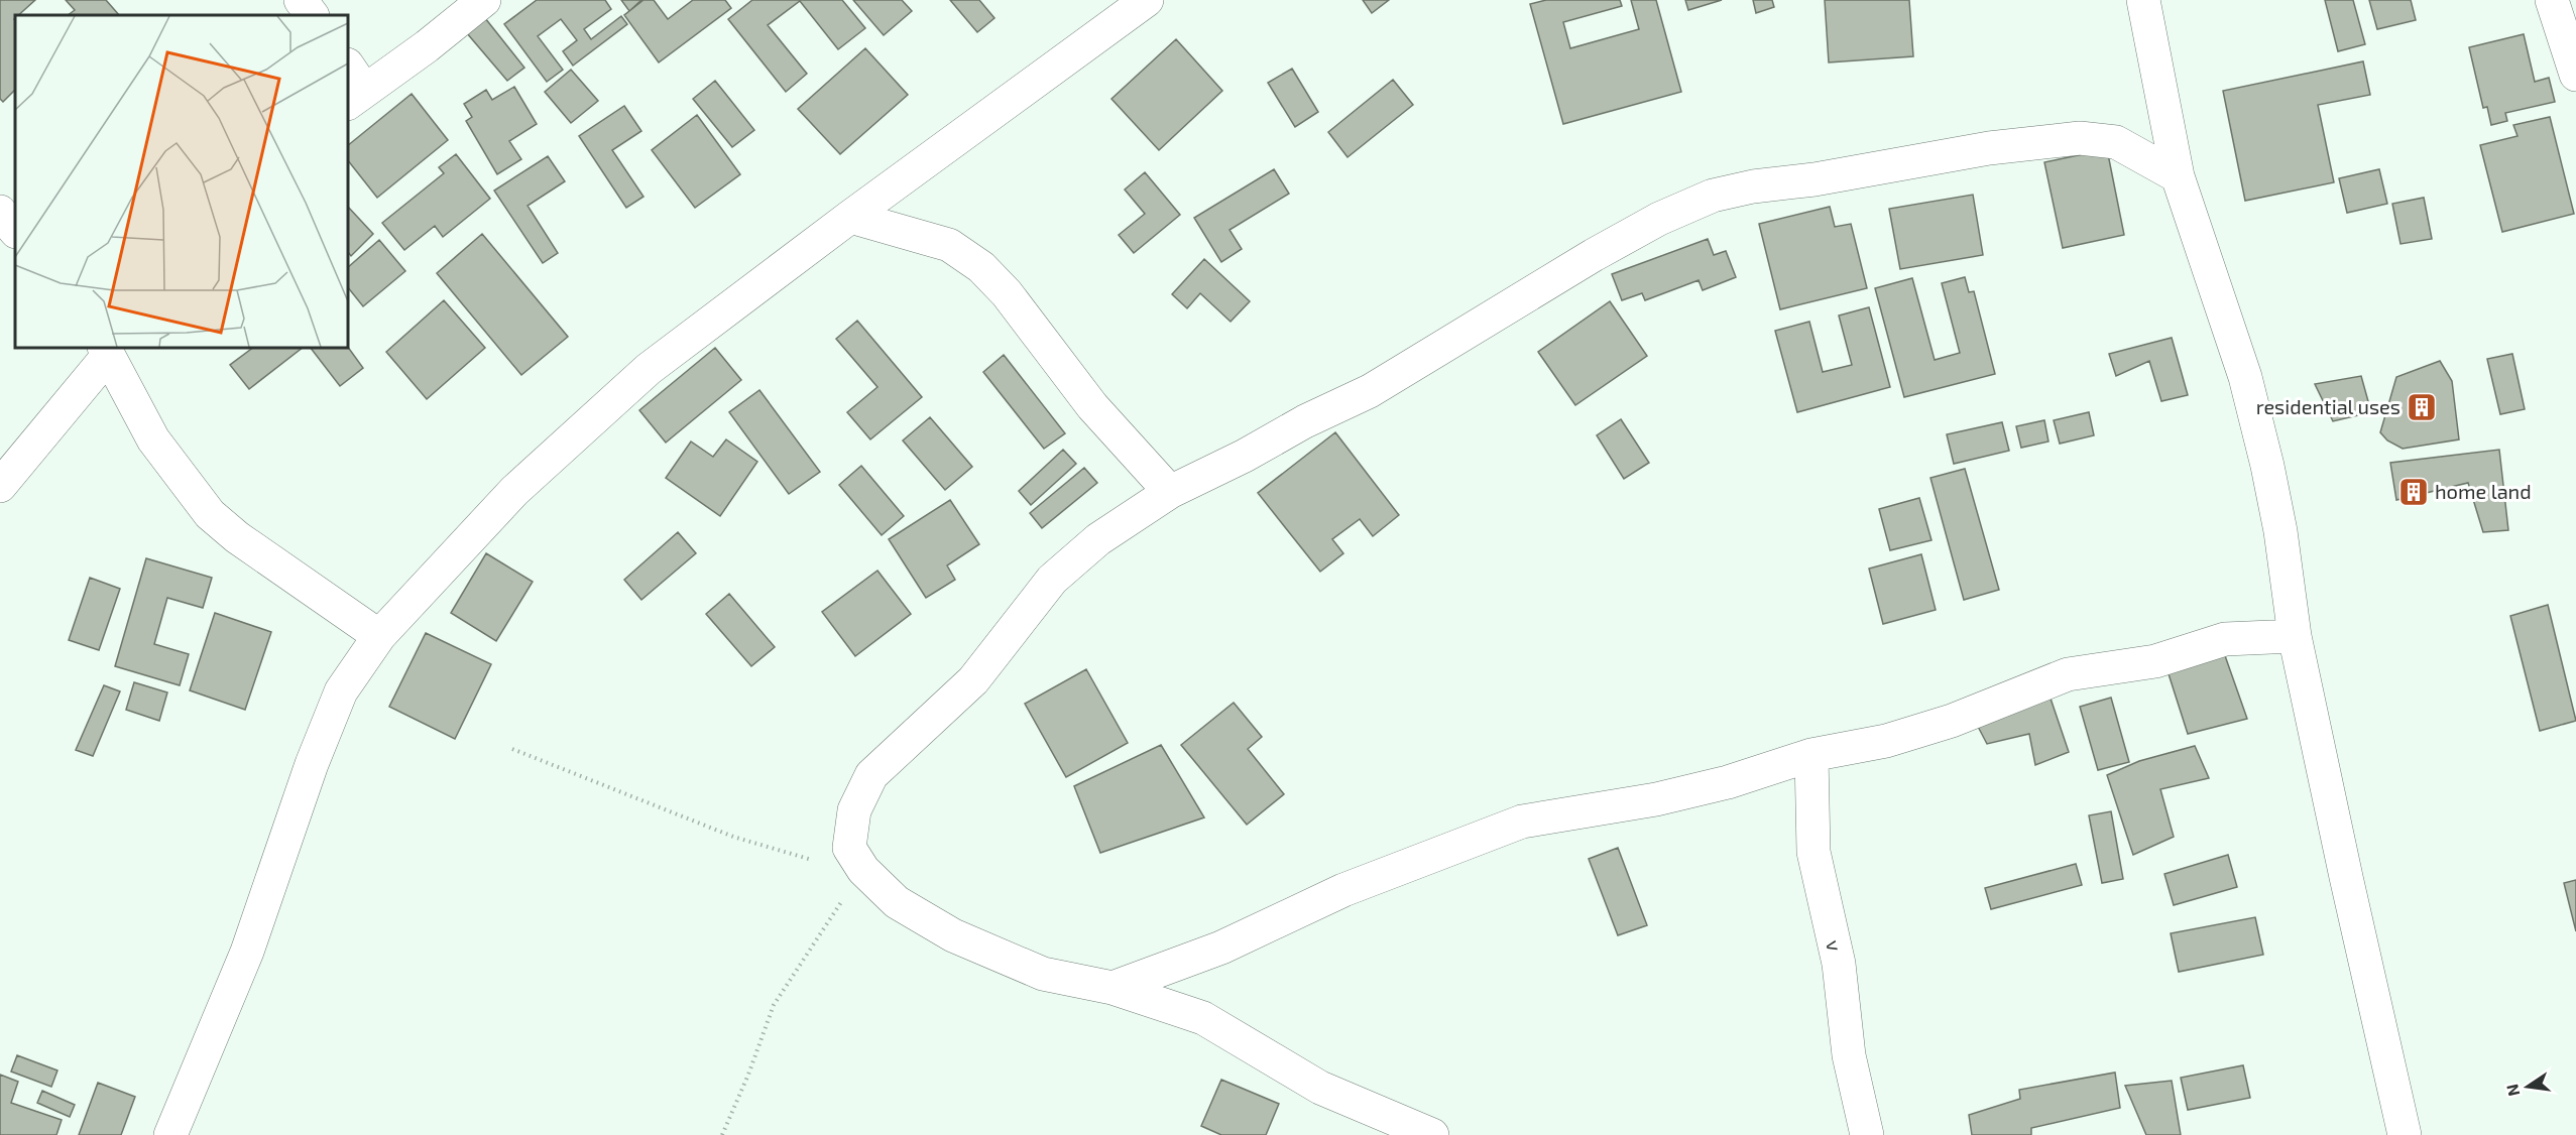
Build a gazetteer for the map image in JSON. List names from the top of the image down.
{
  "streets": {
    "street": ["v"]
  },
  "places": {
    "building": ["residential uses", "home land"]
  },
  "north": "left"
}
